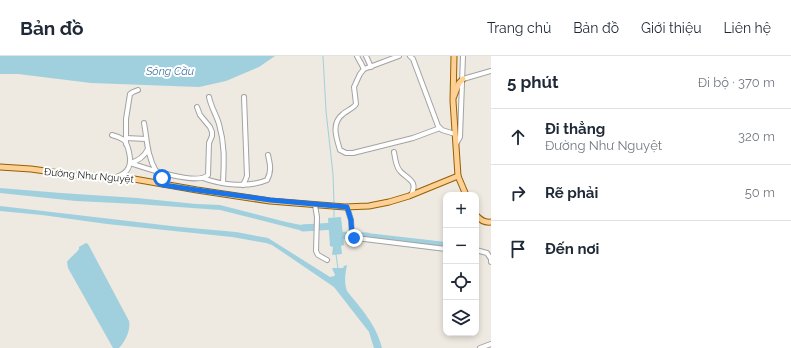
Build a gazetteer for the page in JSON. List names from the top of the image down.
{
  "streets": {
    "main road": ["Đường Như Nguyệt"]
  },
  "water": ["Sông Cầu"],
  "page": {
    "header": "Bản đồ",
    "nav": [
      "Trang chủ",
      "Bản đồ",
      "Giới thiệu",
      "Liên hệ"
    ],
    "heading": ["5 phút", "Đi bộ · 370 m"],
    "list": [
      ["Đi thẳng", "Đường Như Nguyệt", "320 m"],
      ["Rẽ phải", "50 m"],
      "Đến nơi"
    ],
    "map_buttons": ["+", "−"]
  }
}
